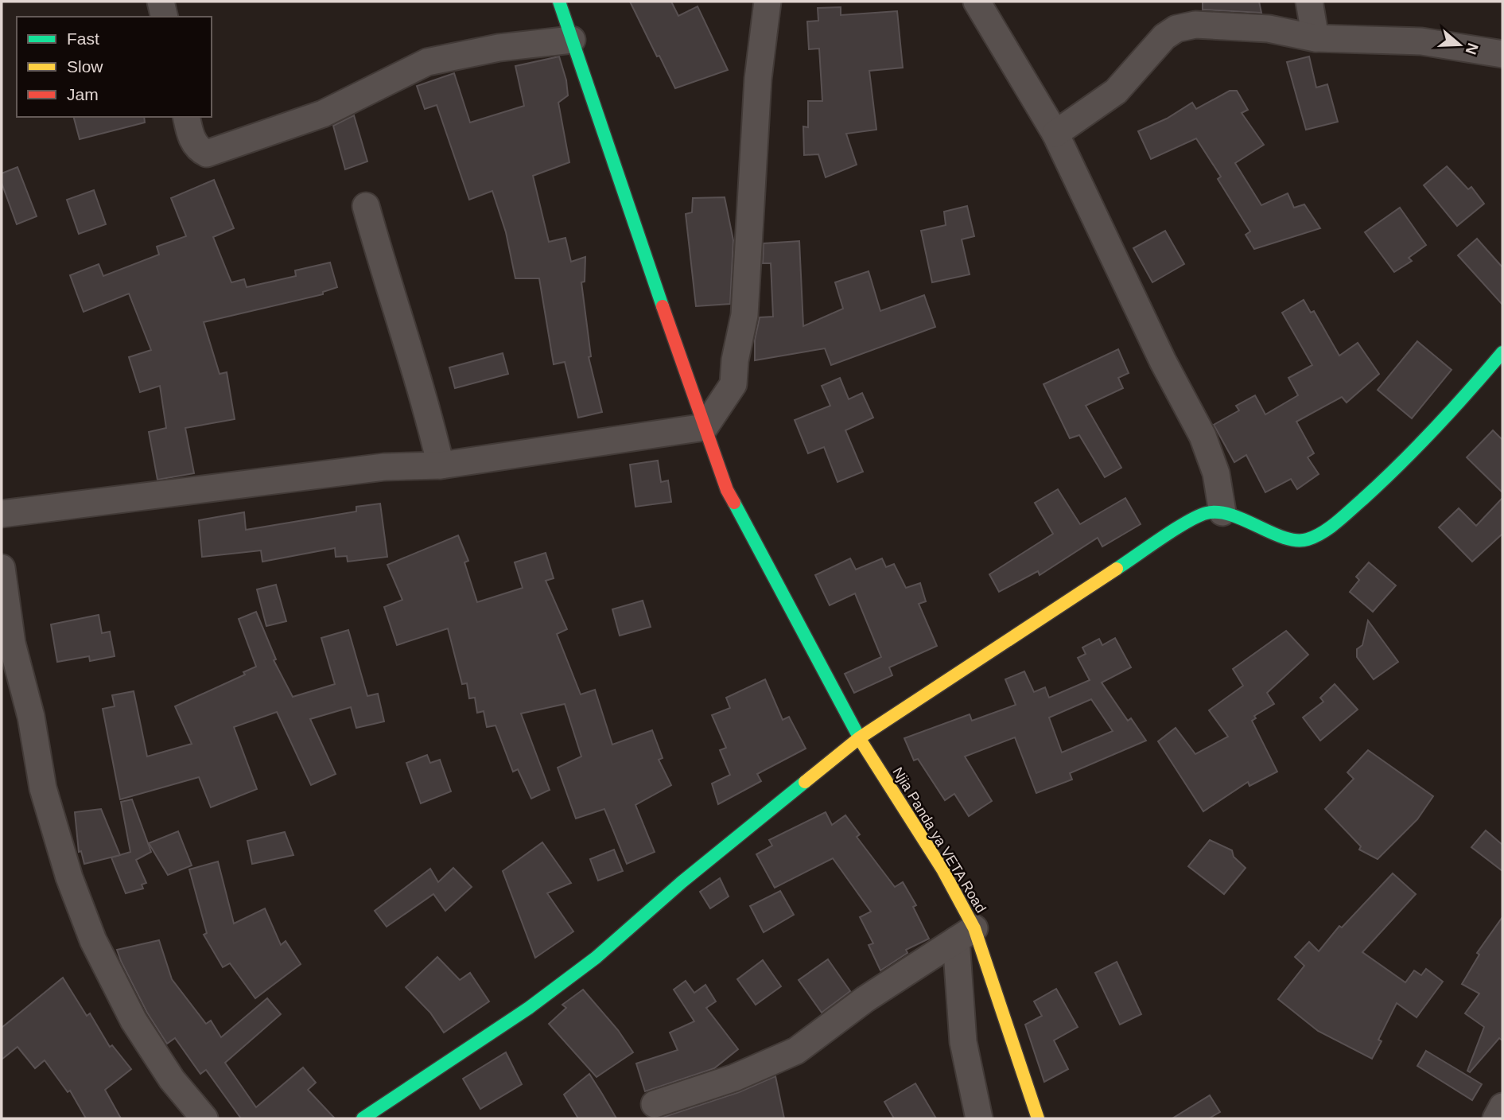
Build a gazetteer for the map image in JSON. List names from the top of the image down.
{
  "streets": {
    "street": ["Njia Panda ya VETA Road"]
  },
  "legend": ["Fast", "Slow", "Jam"],
  "north": "right"
}
